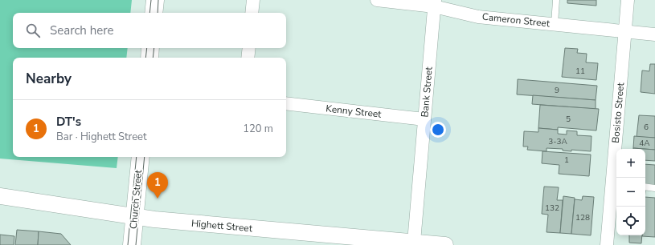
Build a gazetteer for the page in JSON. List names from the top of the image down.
{
  "streets": {
    "main road": ["Church Street"],
    "street": [
      "Cameron Street",
      "Bank Street",
      "Kenny Street",
      "Bosisto Street",
      "Highett Street"
    ]
  },
  "crossings": [
    ["Cameron Street", "Bank Street"],
    ["Cameron Street", "Bosisto Street"],
    ["Bank Street", "Kenny Street"],
    ["Bank Street", "Highett Street"],
    ["Church Street", "Highett Street"]
  ],
  "house_numbers": [
    "11",
    "9",
    "5",
    "6",
    "3-3A",
    "4A",
    "1",
    "132",
    "128"
  ],
  "page": {
    "search": "Search here",
    "heading": "Nearby",
    "list": [
      {
        "mark": "1",
        "name": "DT's",
        "note": "Bar · Highett Street",
        "value": "120 m"
      }
    ],
    "map_buttons": ["+", "−"],
    "pins": "1"
  }
}
